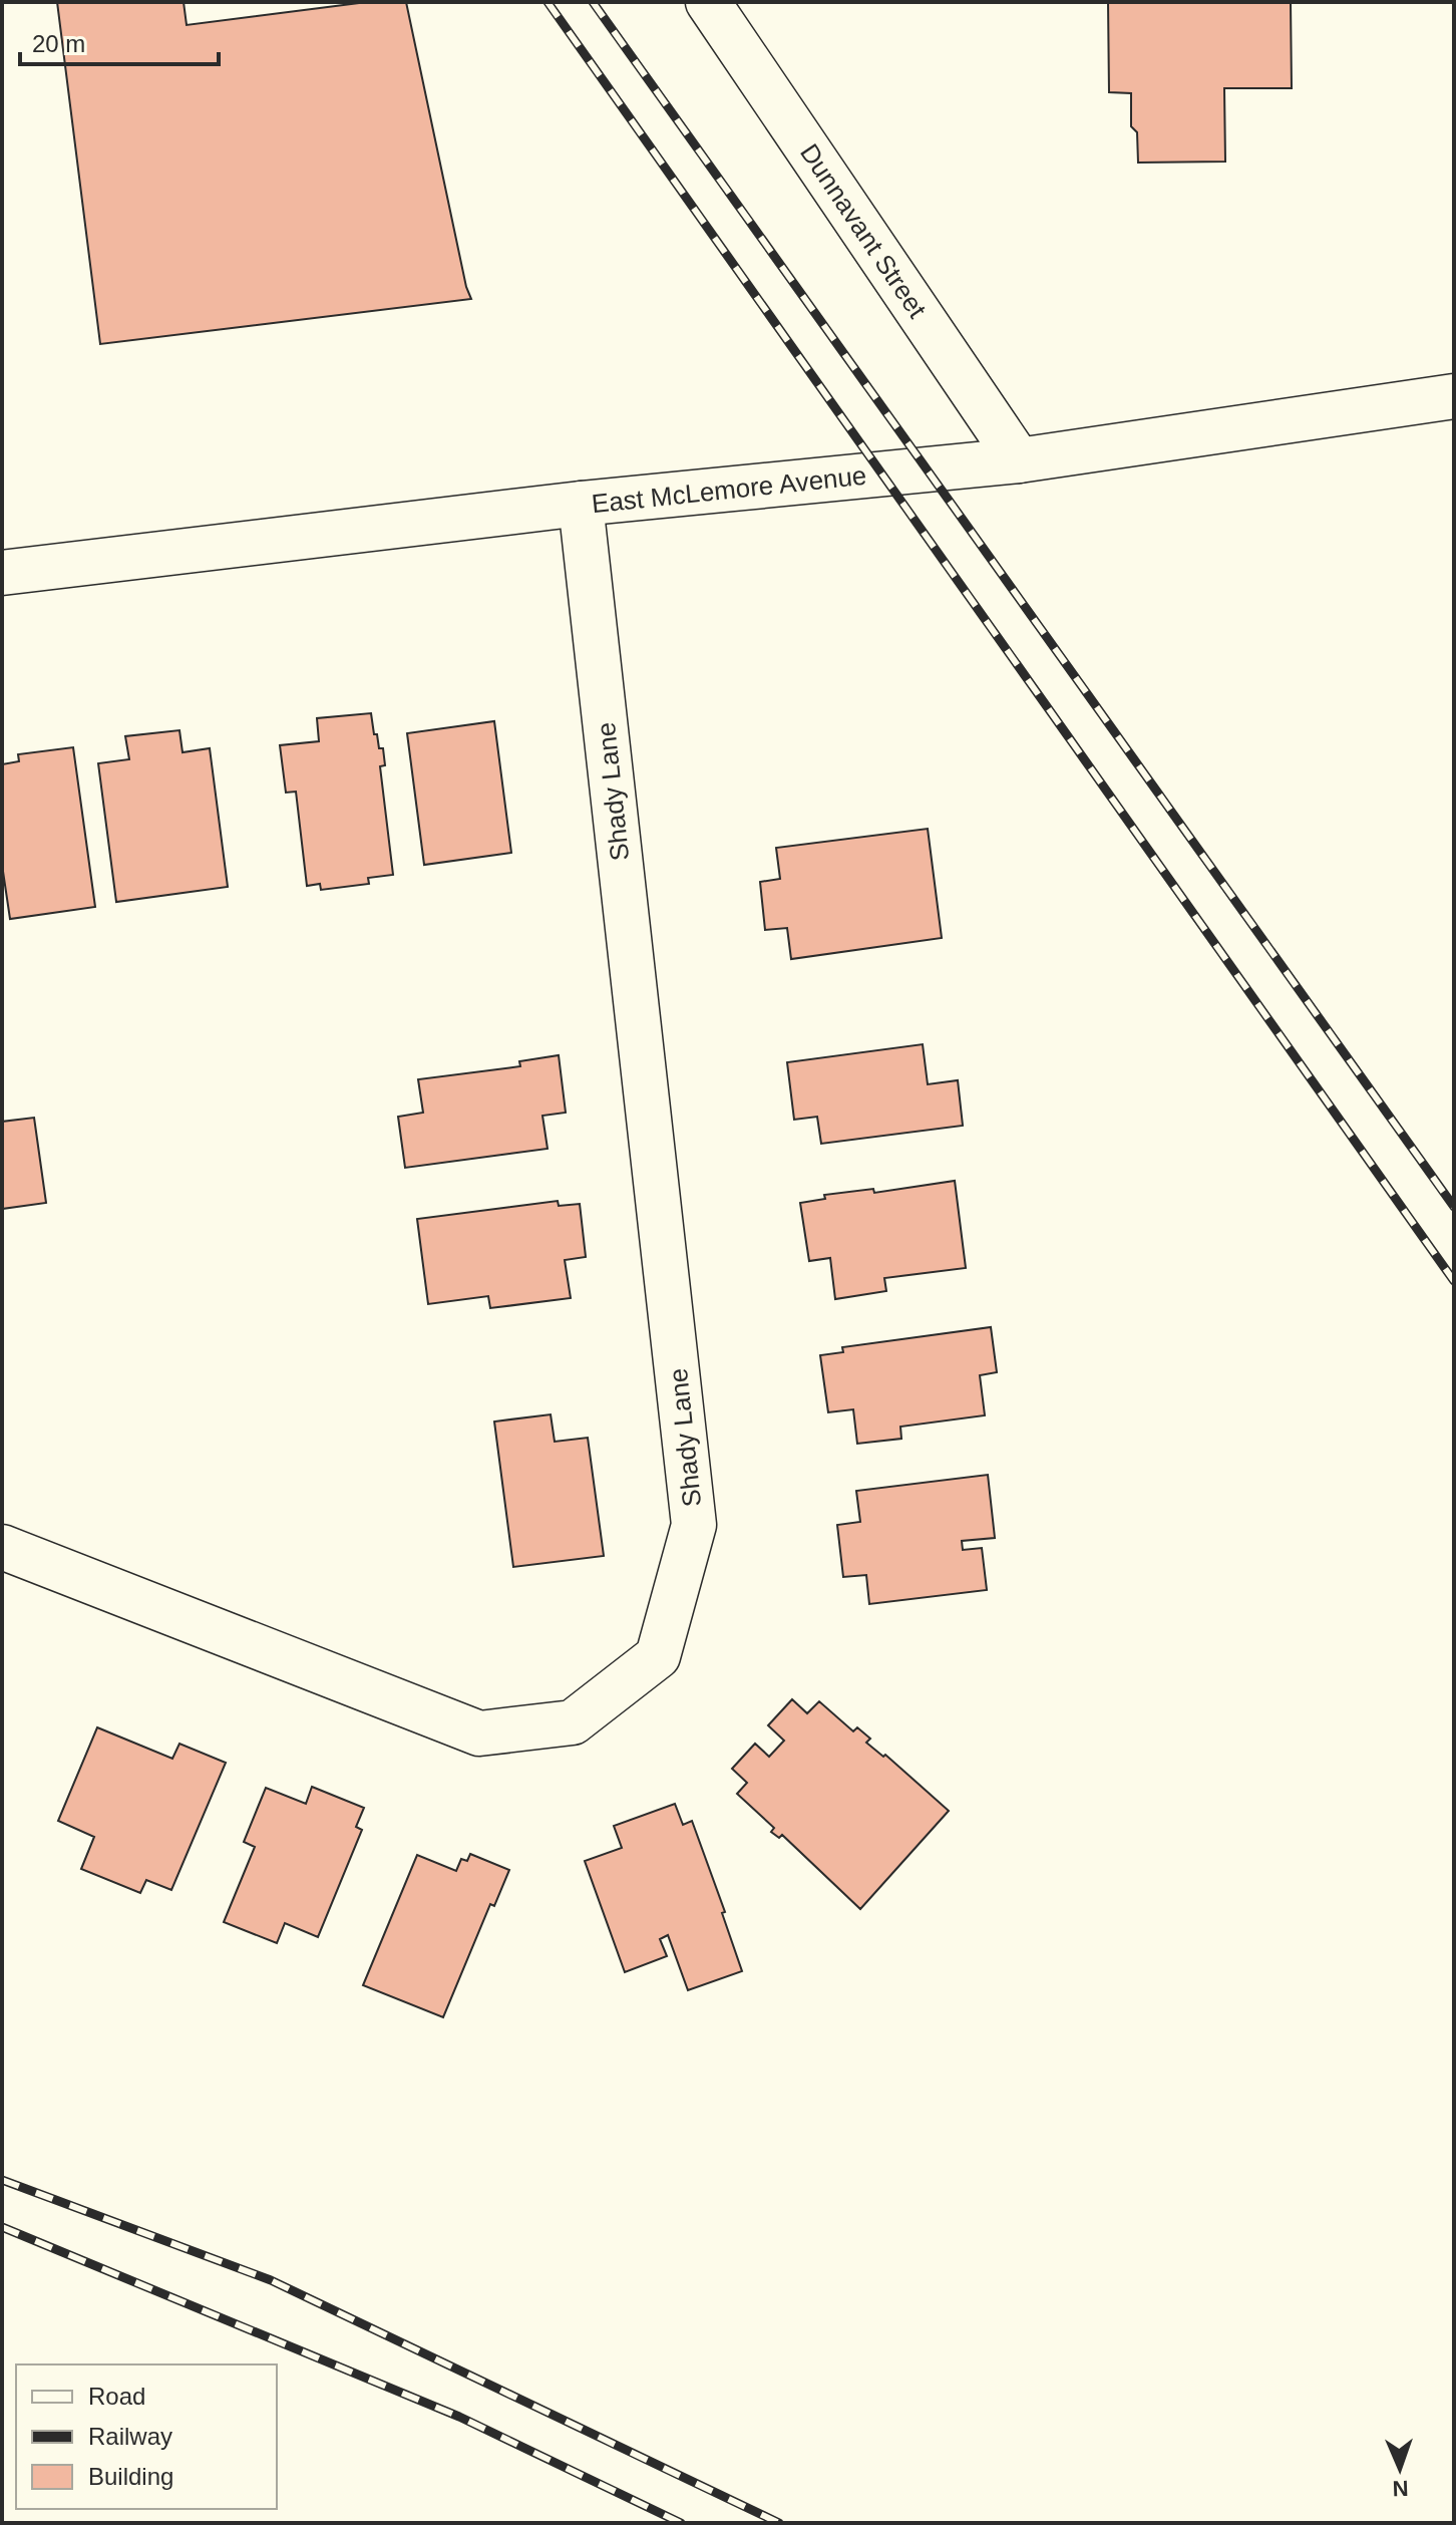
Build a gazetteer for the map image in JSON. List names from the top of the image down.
{
  "streets": {
    "street": ["Dunnavant Street", "East McLemore Avenue", "Shady Lane"]
  },
  "crossings": [
    ["Dunnavant Street", "East McLemore Avenue"],
    ["East McLemore Avenue", "Shady Lane"]
  ],
  "legend": ["Road", "Railway", "Building"],
  "scale_bar": "20 m",
  "north": "bottom"
}
